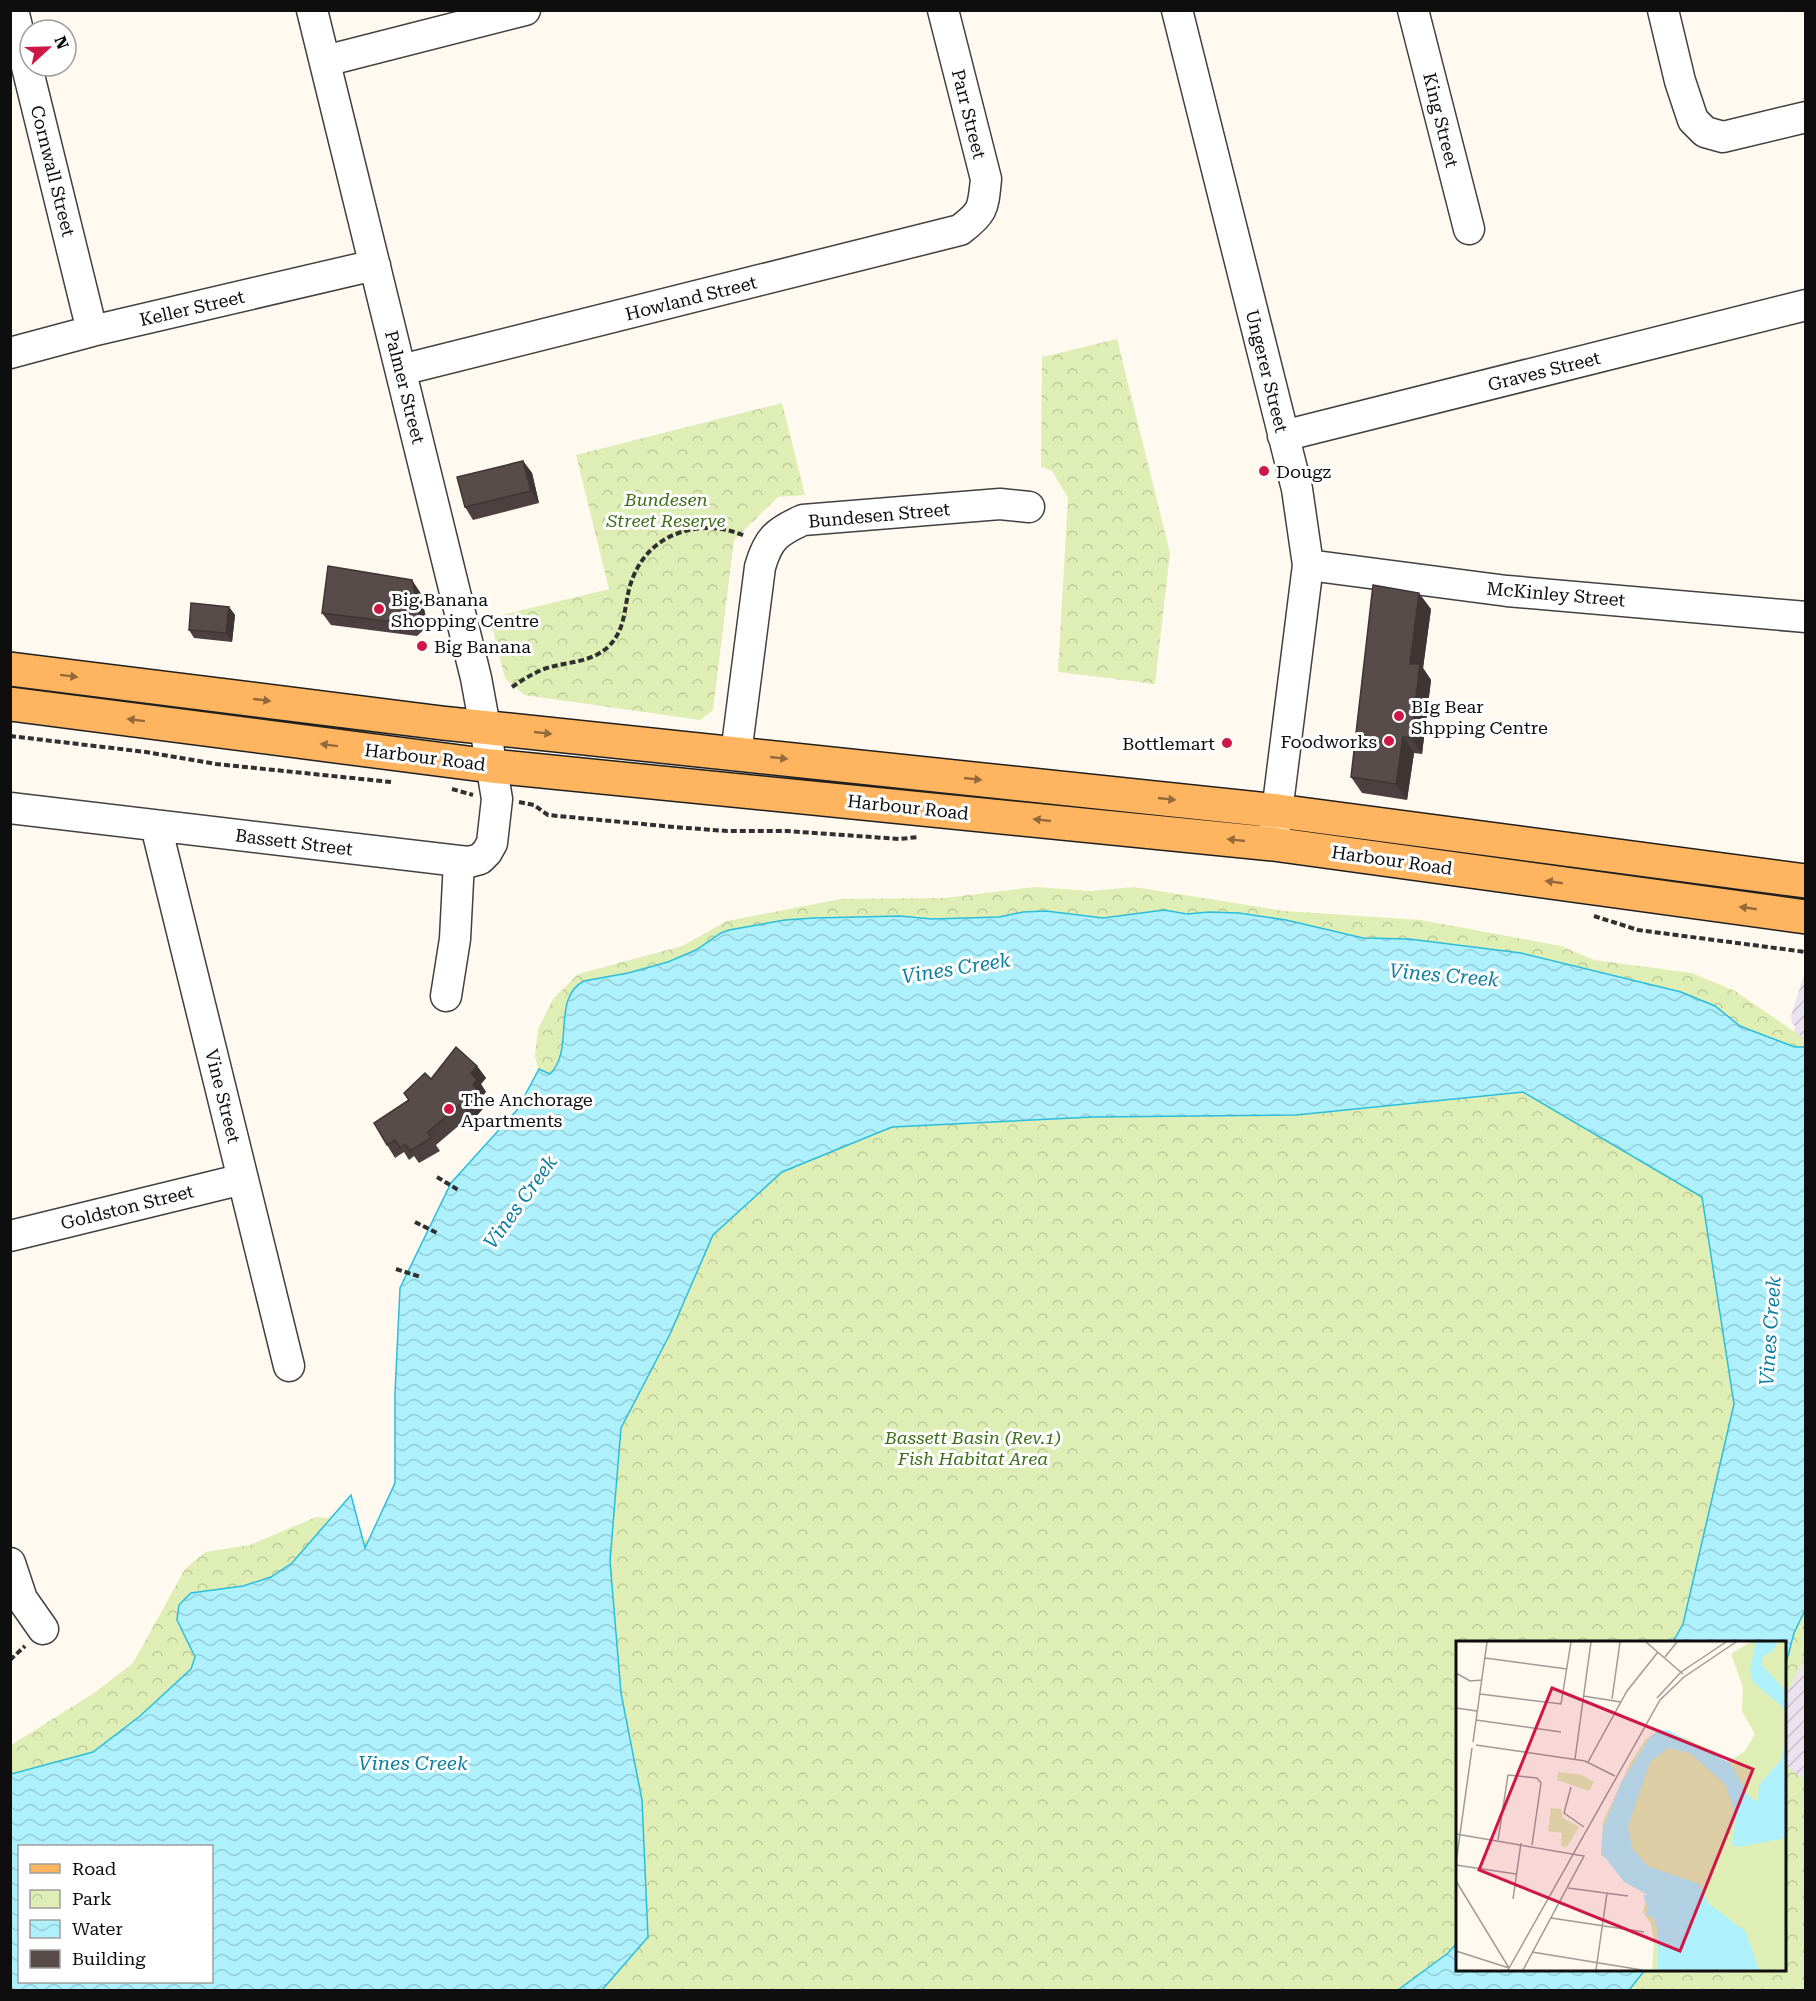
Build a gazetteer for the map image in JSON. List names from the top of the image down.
{
  "streets": {
    "main road": ["Harbour Road"],
    "street": [
      "Parr Street",
      "King Street",
      "Cornwall Street",
      "Howland Street",
      "Keller Street",
      "Ungerer Street",
      "Graves Street",
      "Palmer Street",
      "Bundesen Street",
      "McKinley Street",
      "Bassett Street",
      "Vine Street",
      "Goldston Street"
    ]
  },
  "crossings": [
    ["Parr Street", "Howland Street"],
    ["Cornwall Street", "Keller Street"],
    ["Howland Street", "Palmer Street"],
    ["Keller Street", "Palmer Street"],
    ["Ungerer Street", "Graves Street"],
    ["Ungerer Street", "McKinley Street"],
    ["Ungerer Street", "Harbour Road"],
    ["Palmer Street", "Harbour Road"],
    ["Palmer Street", "Bassett Street"],
    ["Harbour Road", "Bassett Street"],
    ["Bassett Street", "Vine Street"],
    ["Vine Street", "Goldston Street"]
  ],
  "water": ["Vines Creek"],
  "parks": ["Bundesen Street Reserve", "Bassett Basin (Rev.1) Fish Habitat Area"],
  "places": [
    "Dougz",
    "Big Banana Shopping Centre",
    "Big Banana",
    "BIg Bear Shpping Centre",
    "Foodworks",
    "Bottlemart",
    "The Anchorage Apartments"
  ],
  "legend": [
    "Road",
    "Park",
    "Water",
    "Building"
  ],
  "north": "right"
}
